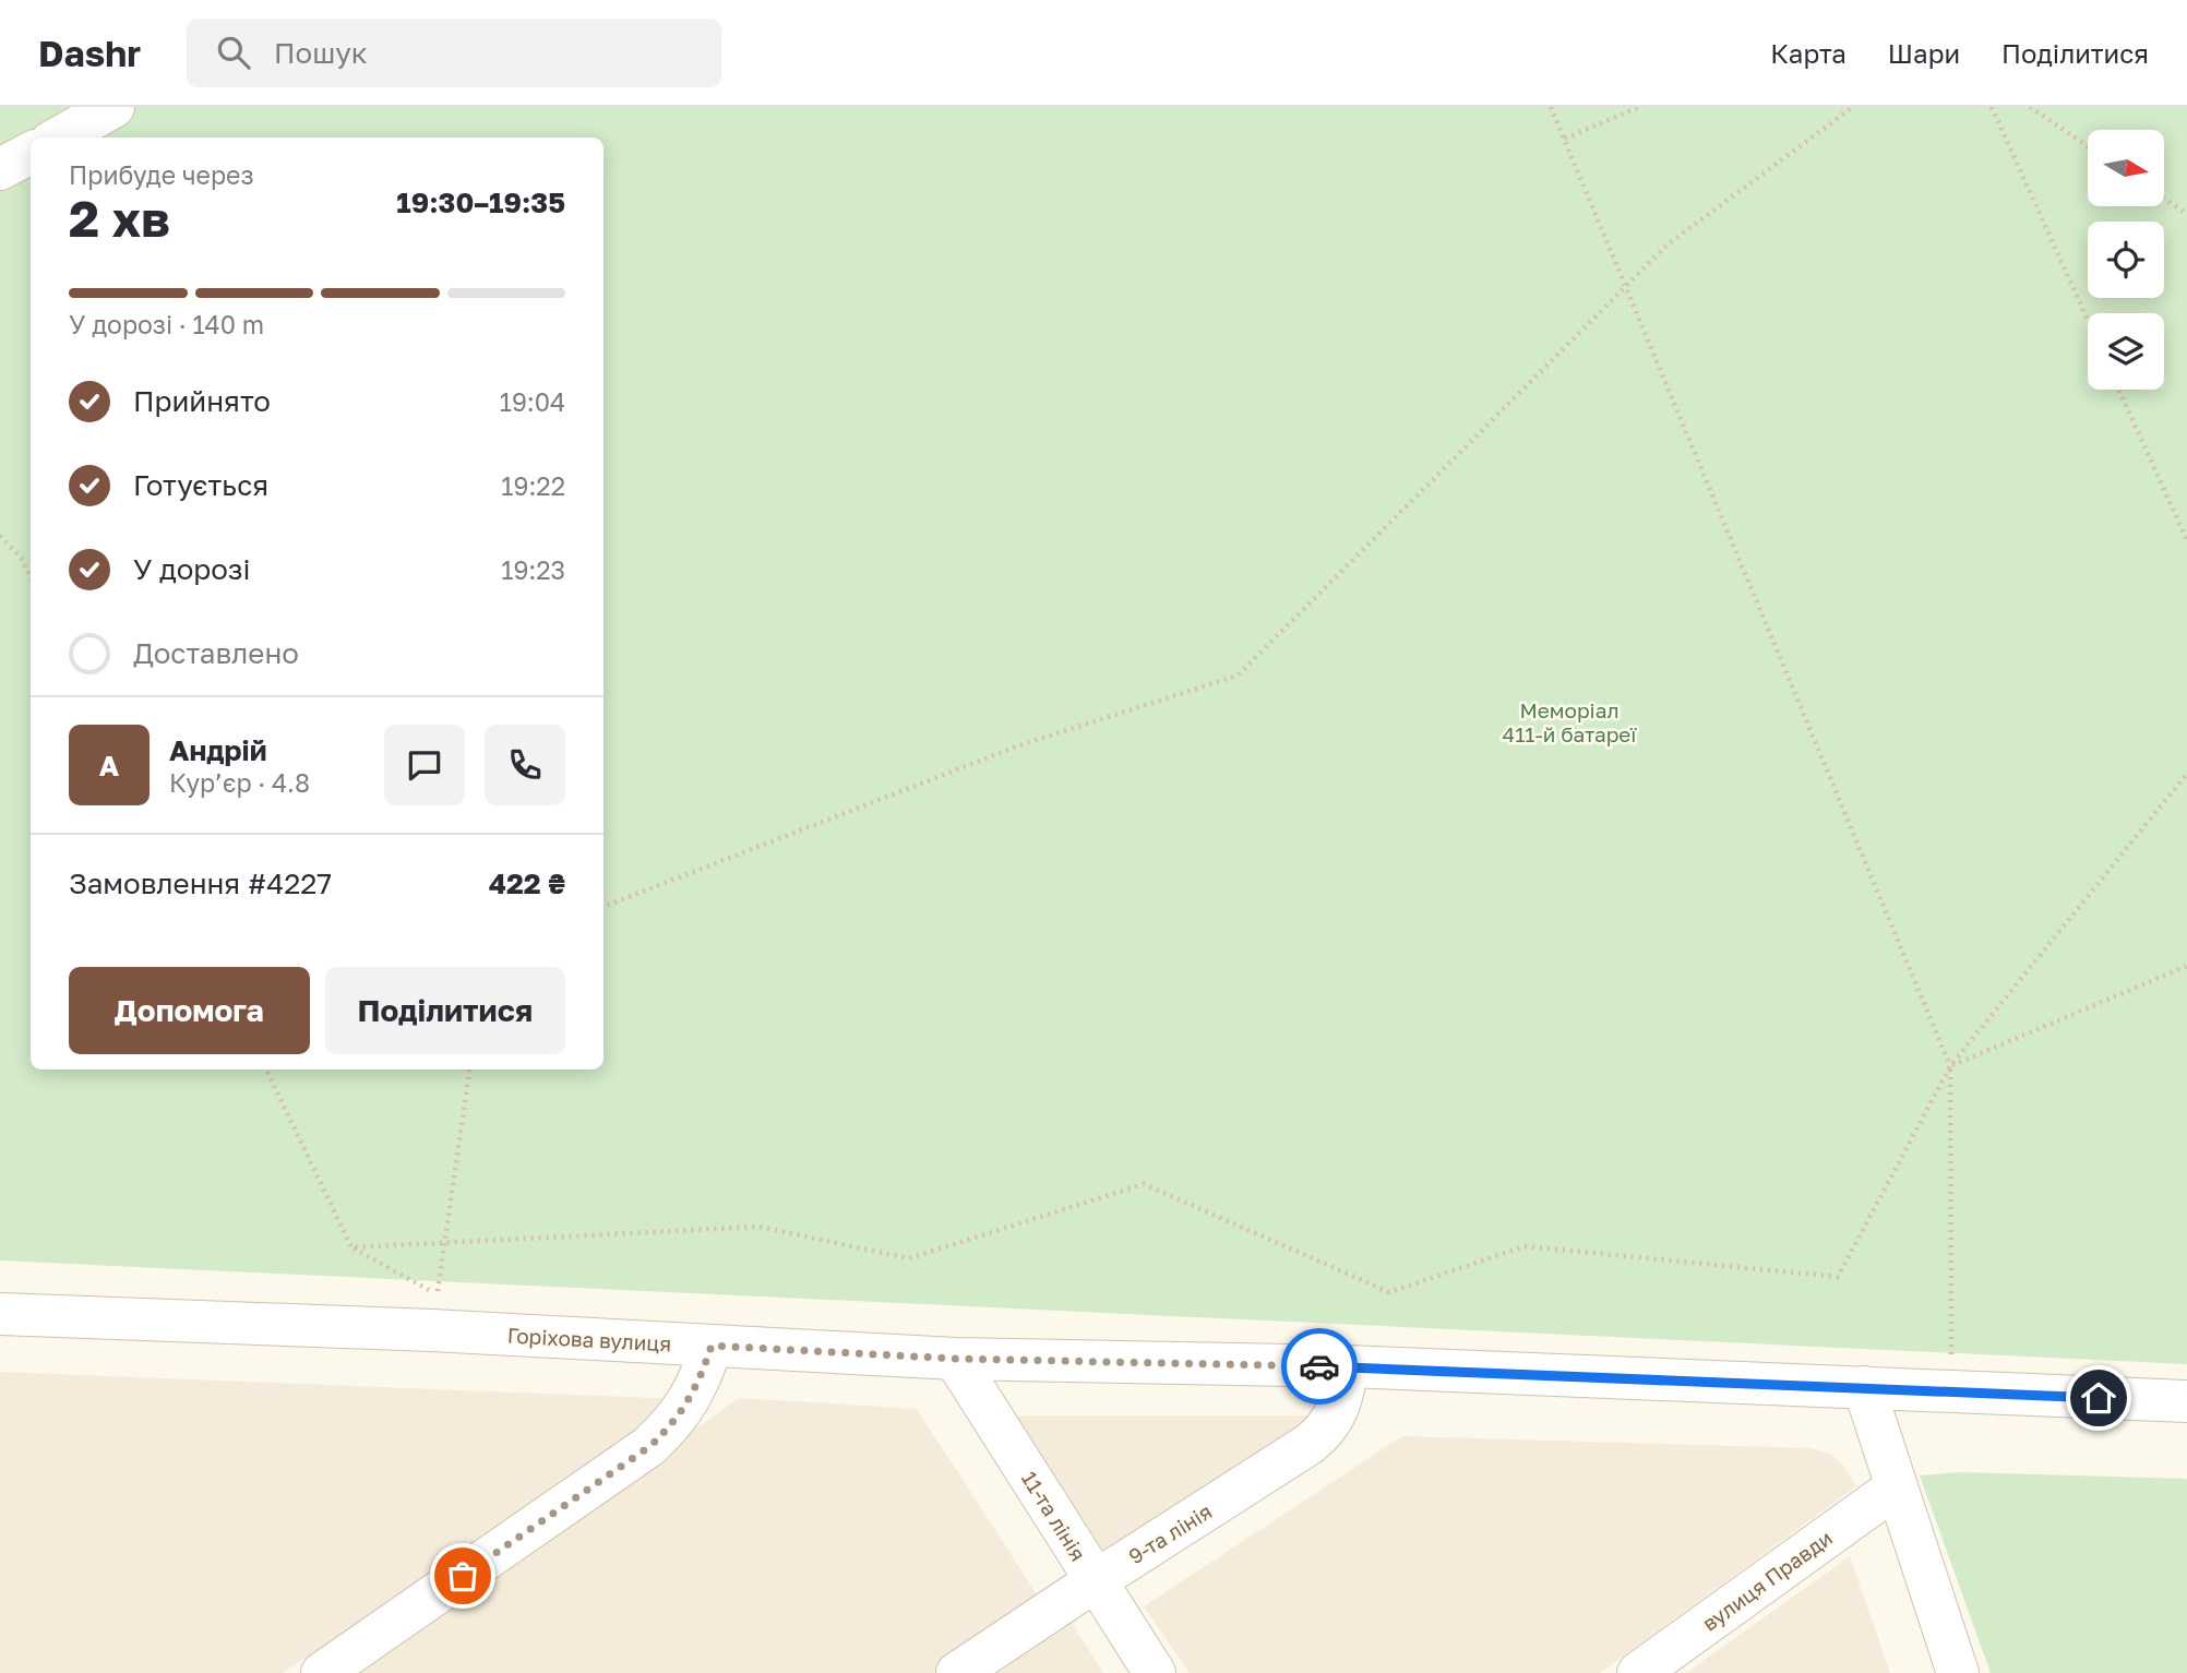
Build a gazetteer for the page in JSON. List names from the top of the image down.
{
  "streets": {
    "street": [
      "Горіхова вулиця",
      "11-та лінія",
      "9-та лінія",
      "вулиця Правди"
    ]
  },
  "crossings": [
    ["Горіхова вулиця", "11-та лінія"],
    ["Горіхова вулиця", "9-та лінія"],
    ["11-та лінія", "9-та лінія"]
  ],
  "parks": ["Меморіал 411-й батареї"],
  "north": "right",
  "page": {
    "header": "Dashr",
    "search": "Пошук",
    "nav": ["Карта", "Шари", "Поділитися"],
    "heading": ["2 хв", "Прибуде через", "19:30–19:35"],
    "panel": [
      "Андрій",
      "Кур’єр · 4.8",
      "Замовлення #4227",
      "422 ₴"
    ],
    "bar": "У дорозі · 140 m",
    "list": [
      ["Прийнято", "19:04"],
      ["Готується", "19:22"],
      ["У дорозі", "19:23"],
      "Доставлено"
    ],
    "round": "А",
    "buttons": ["Допомога", "Поділитися"]
  }
}
